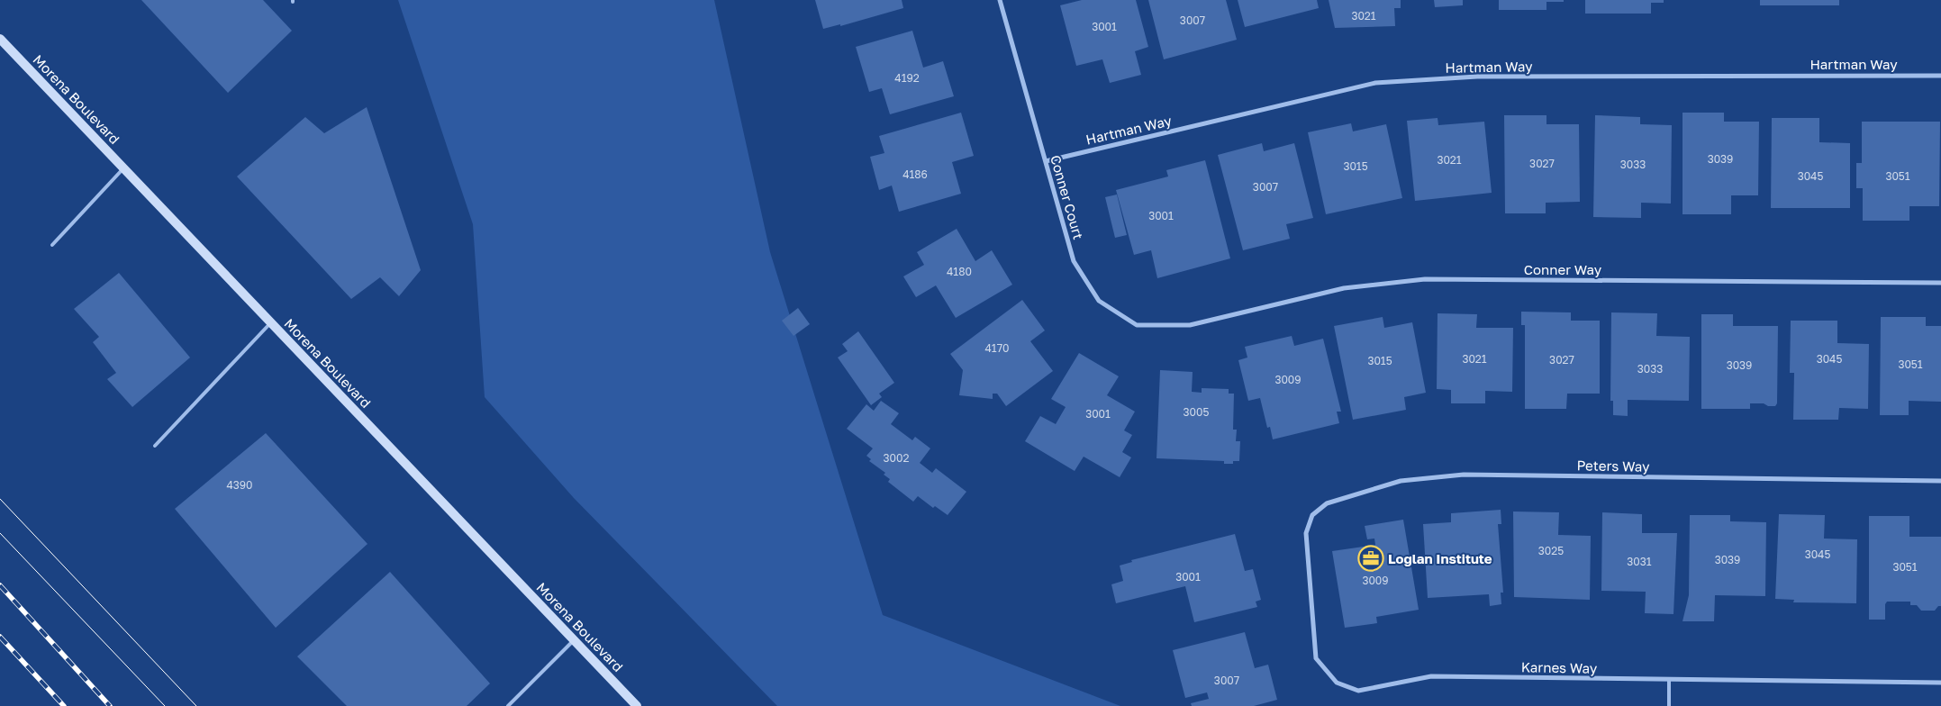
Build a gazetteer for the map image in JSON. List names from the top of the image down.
{
  "streets": {
    "main road": ["Morena Boulevard"],
    "street": [
      "Hartman Way",
      "Conner Court",
      "Conner Way",
      "Peters Way",
      "Karnes Way"
    ]
  },
  "crossings": [
    ["Hartman Way", "Conner Court"],
    ["Conner Court", "Conner Way"],
    ["Peters Way", "Karnes Way"]
  ],
  "places": {
    "office": ["Loglan Institute"]
  },
  "house_numbers": [
    "3021",
    "3007",
    "3001",
    "4192",
    "3039",
    "3021",
    "3027",
    "3033",
    "3015",
    "4186",
    "3045",
    "3051",
    "3007",
    "3001",
    "4180",
    "4170",
    "3021",
    "3045",
    "3027",
    "3015",
    "3051",
    "3039",
    "3033",
    "3009",
    "3005",
    "3001",
    "3002",
    "4390",
    "3025",
    "3045",
    "3039",
    "3031",
    "3051",
    "3001",
    "3009",
    "3007"
  ]
}
